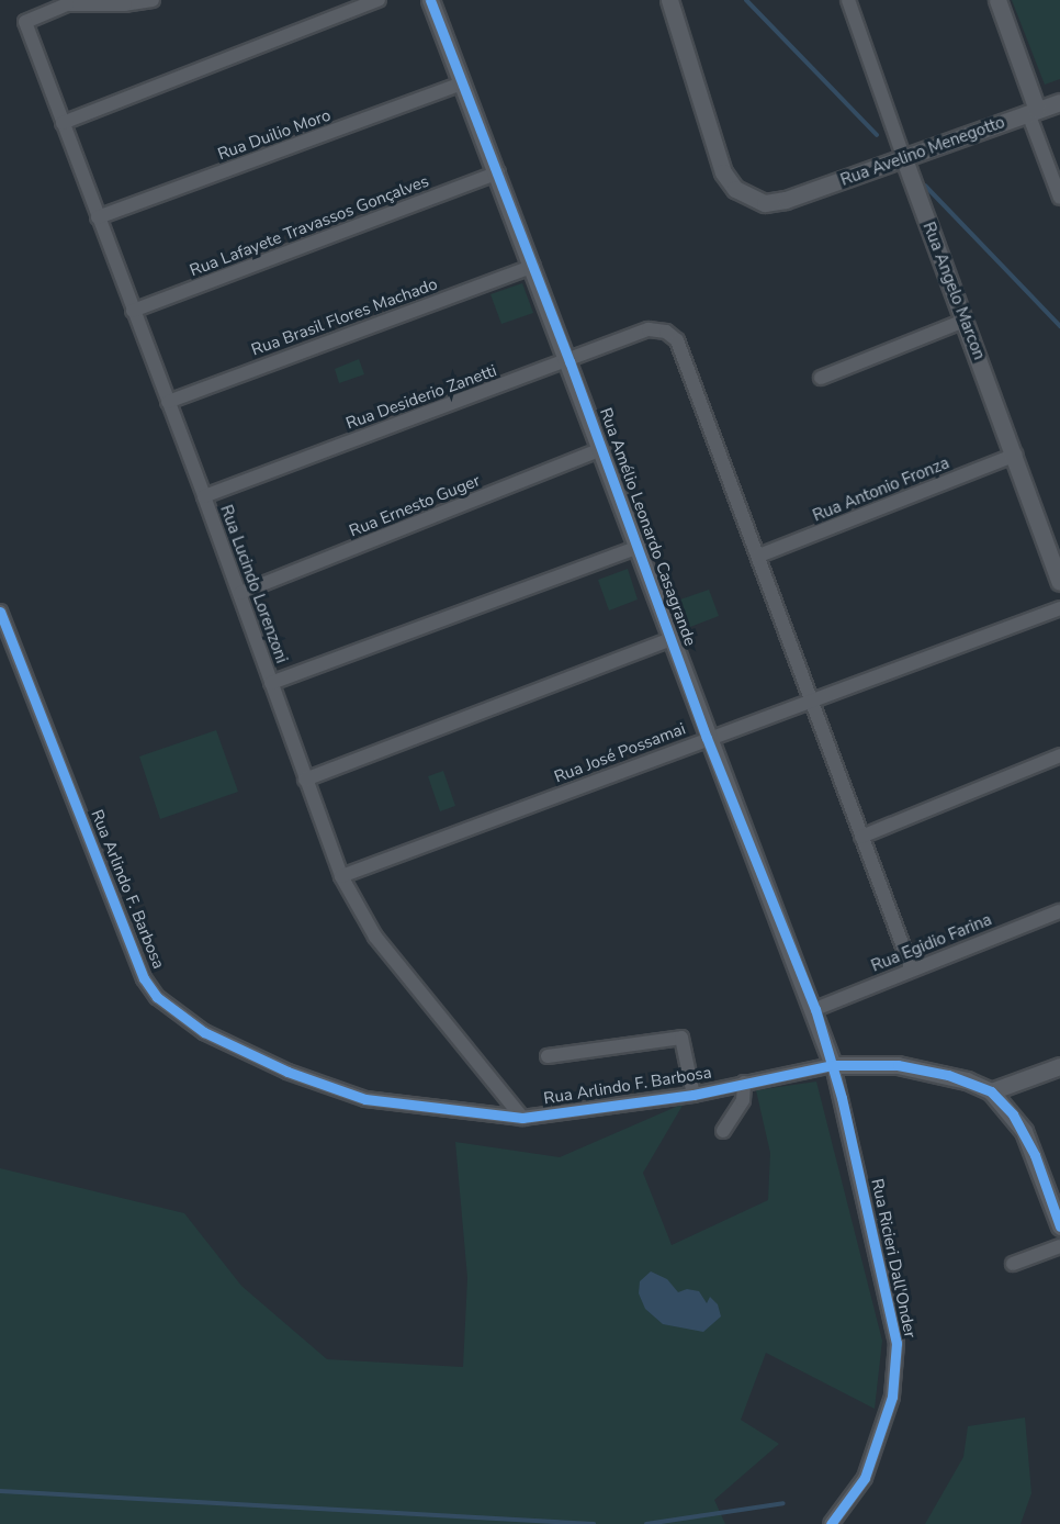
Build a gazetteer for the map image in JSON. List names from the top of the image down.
{
  "streets": {
    "street": [
      "Rua Duilio Moro",
      "Rua Avelino Menegotto",
      "Rua Lafayete Travassos Gonçalves",
      "Rua Angelo Marcon",
      "Rua Brasil Flores Machado",
      "Rua Desiderio Zanetti",
      "Rua Antonio Fronza",
      "Rua Ernesto Guger",
      "Rua Amélio Leonardo Casagrande",
      "Rua Lucindo Lorenzoni",
      "Rua José Possamai",
      "Rua Arlindo F. Barbosa",
      "Rua Egidio Farina",
      "Rua Ricieri Dall'Onder"
    ]
  },
  "crossings": [
    ["Rua Duilio Moro", "Rua Amélio Leonardo Casagrande"],
    ["Rua Duilio Moro", "Rua Lucindo Lorenzoni"],
    ["Rua Avelino Menegotto", "Rua Angelo Marcon"],
    ["Rua Lafayete Travassos Gonçalves", "Rua Amélio Leonardo Casagrande"],
    ["Rua Lafayete Travassos Gonçalves", "Rua Lucindo Lorenzoni"],
    ["Rua Angelo Marcon", "Rua Antonio Fronza"],
    ["Rua Brasil Flores Machado", "Rua Amélio Leonardo Casagrande"],
    ["Rua Brasil Flores Machado", "Rua Lucindo Lorenzoni"],
    ["Rua Desiderio Zanetti", "Rua Antonio Fronza"],
    ["Rua Desiderio Zanetti", "Rua Amélio Leonardo Casagrande"],
    ["Rua Desiderio Zanetti", "Rua Lucindo Lorenzoni"],
    ["Rua Ernesto Guger", "Rua Amélio Leonardo Casagrande"],
    ["Rua Ernesto Guger", "Rua Lucindo Lorenzoni"],
    ["Rua Amélio Leonardo Casagrande", "Rua José Possamai"],
    ["Rua Amélio Leonardo Casagrande", "Rua Arlindo F. Barbosa"],
    ["Rua Amélio Leonardo Casagrande", "Rua Egidio Farina"],
    ["Rua Amélio Leonardo Casagrande", "Rua Ricieri Dall'Onder"],
    ["Rua Lucindo Lorenzoni", "Rua José Possamai"],
    ["Rua Lucindo Lorenzoni", "Rua Arlindo F. Barbosa"],
    ["Rua Arlindo F. Barbosa", "Rua Ricieri Dall'Onder"]
  ]
}
